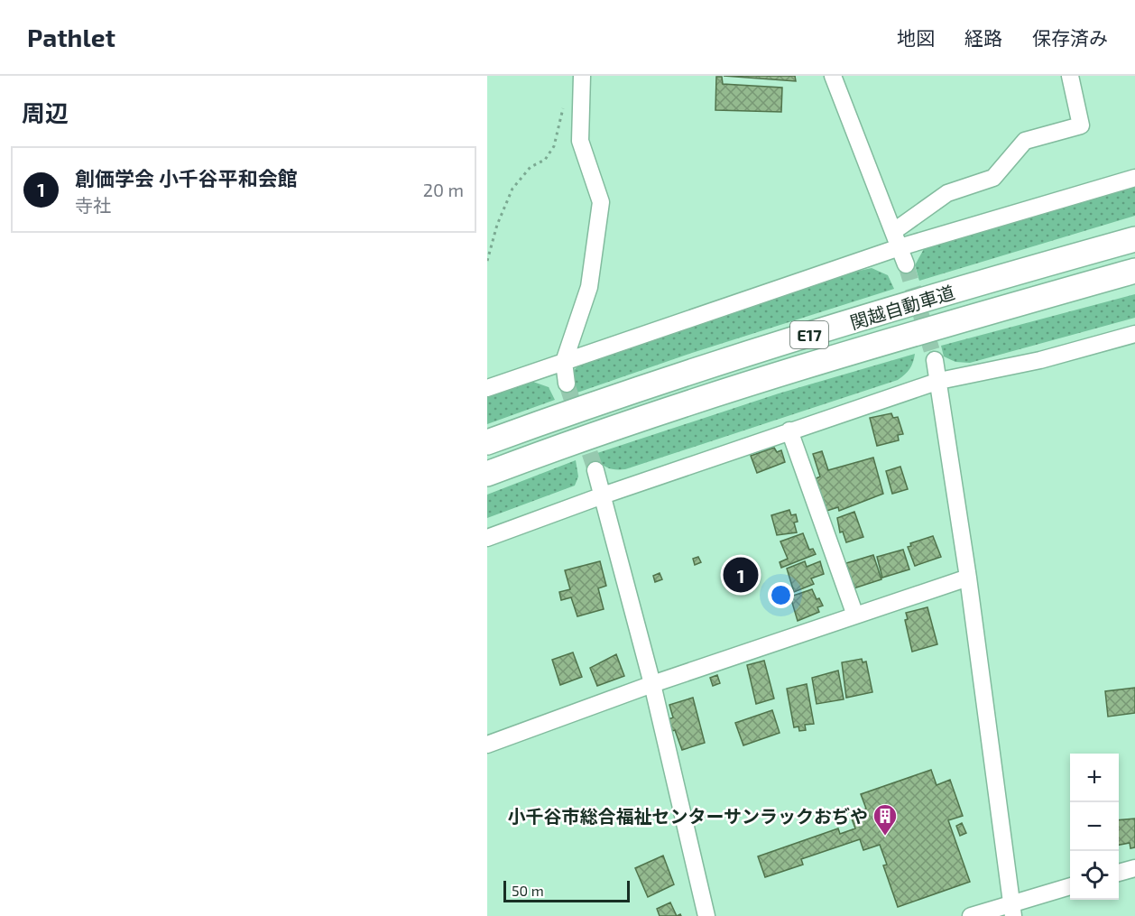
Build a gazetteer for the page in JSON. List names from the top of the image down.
{
  "streets": {
    "highway": ["関越自動車道", "E17"]
  },
  "places": {
    "building": ["小千谷市総合福祉センターサンラックおぢや"]
  },
  "scale_bar": "50 m",
  "page": {
    "header": "Pathlet",
    "nav": ["地図", "経路", "保存済み"],
    "heading": "周辺",
    "list": [
      {
        "mark": "1",
        "name": "創価学会 小千谷平和会館",
        "note": "寺社",
        "value": "20 m"
      }
    ],
    "pins": "1",
    "map_buttons": ["+", "−"],
    "scale": "50 m"
  }
}
